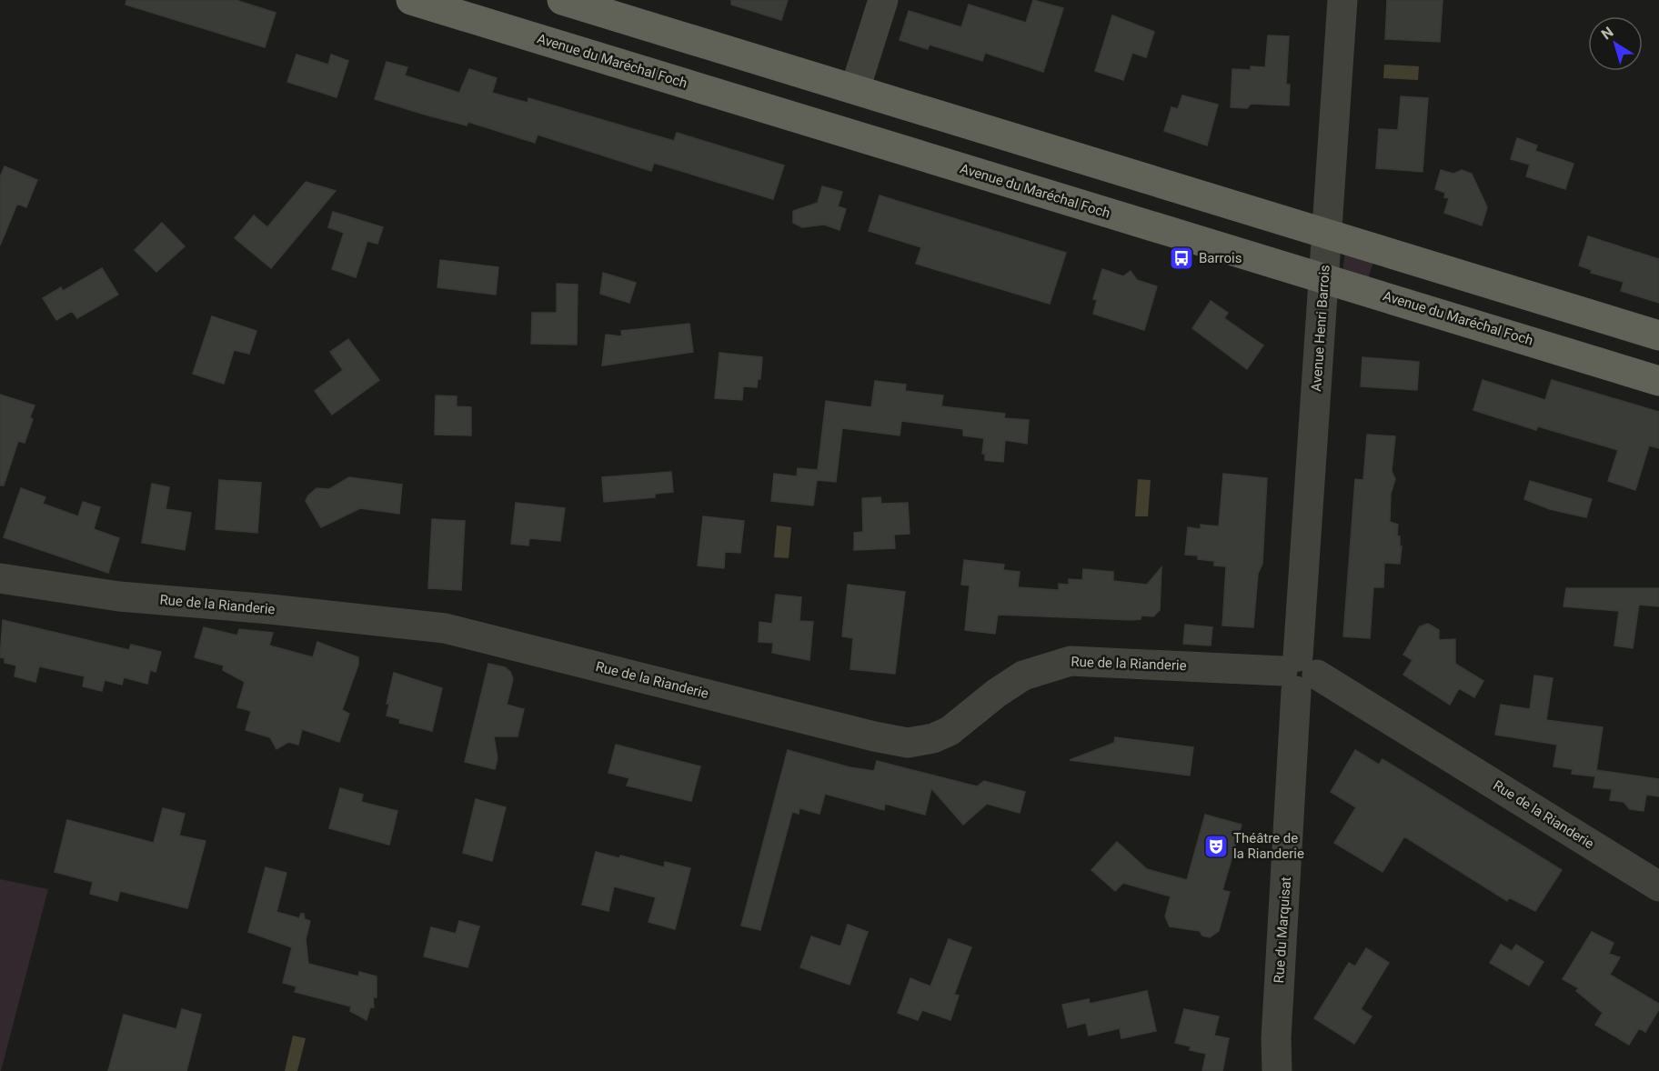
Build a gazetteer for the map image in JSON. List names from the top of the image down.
{
  "streets": {
    "main road": ["Avenue du Maréchal Foch"],
    "street": ["Avenue Henri Barrois", "Rue de la Rianderie", "Rue du Marquisat"]
  },
  "crossings": [
    ["Avenue du Maréchal Foch", "Avenue Henri Barrois"],
    ["Avenue Henri Barrois", "Rue de la Rianderie"],
    ["Avenue Henri Barrois", "Rue du Marquisat"],
    ["Rue de la Rianderie", "Rue du Marquisat"]
  ],
  "places": {
    "bus stop": ["Barrois"],
    "theatre": ["Théâtre de la Rianderie"]
  },
  "north": "top left"
}
